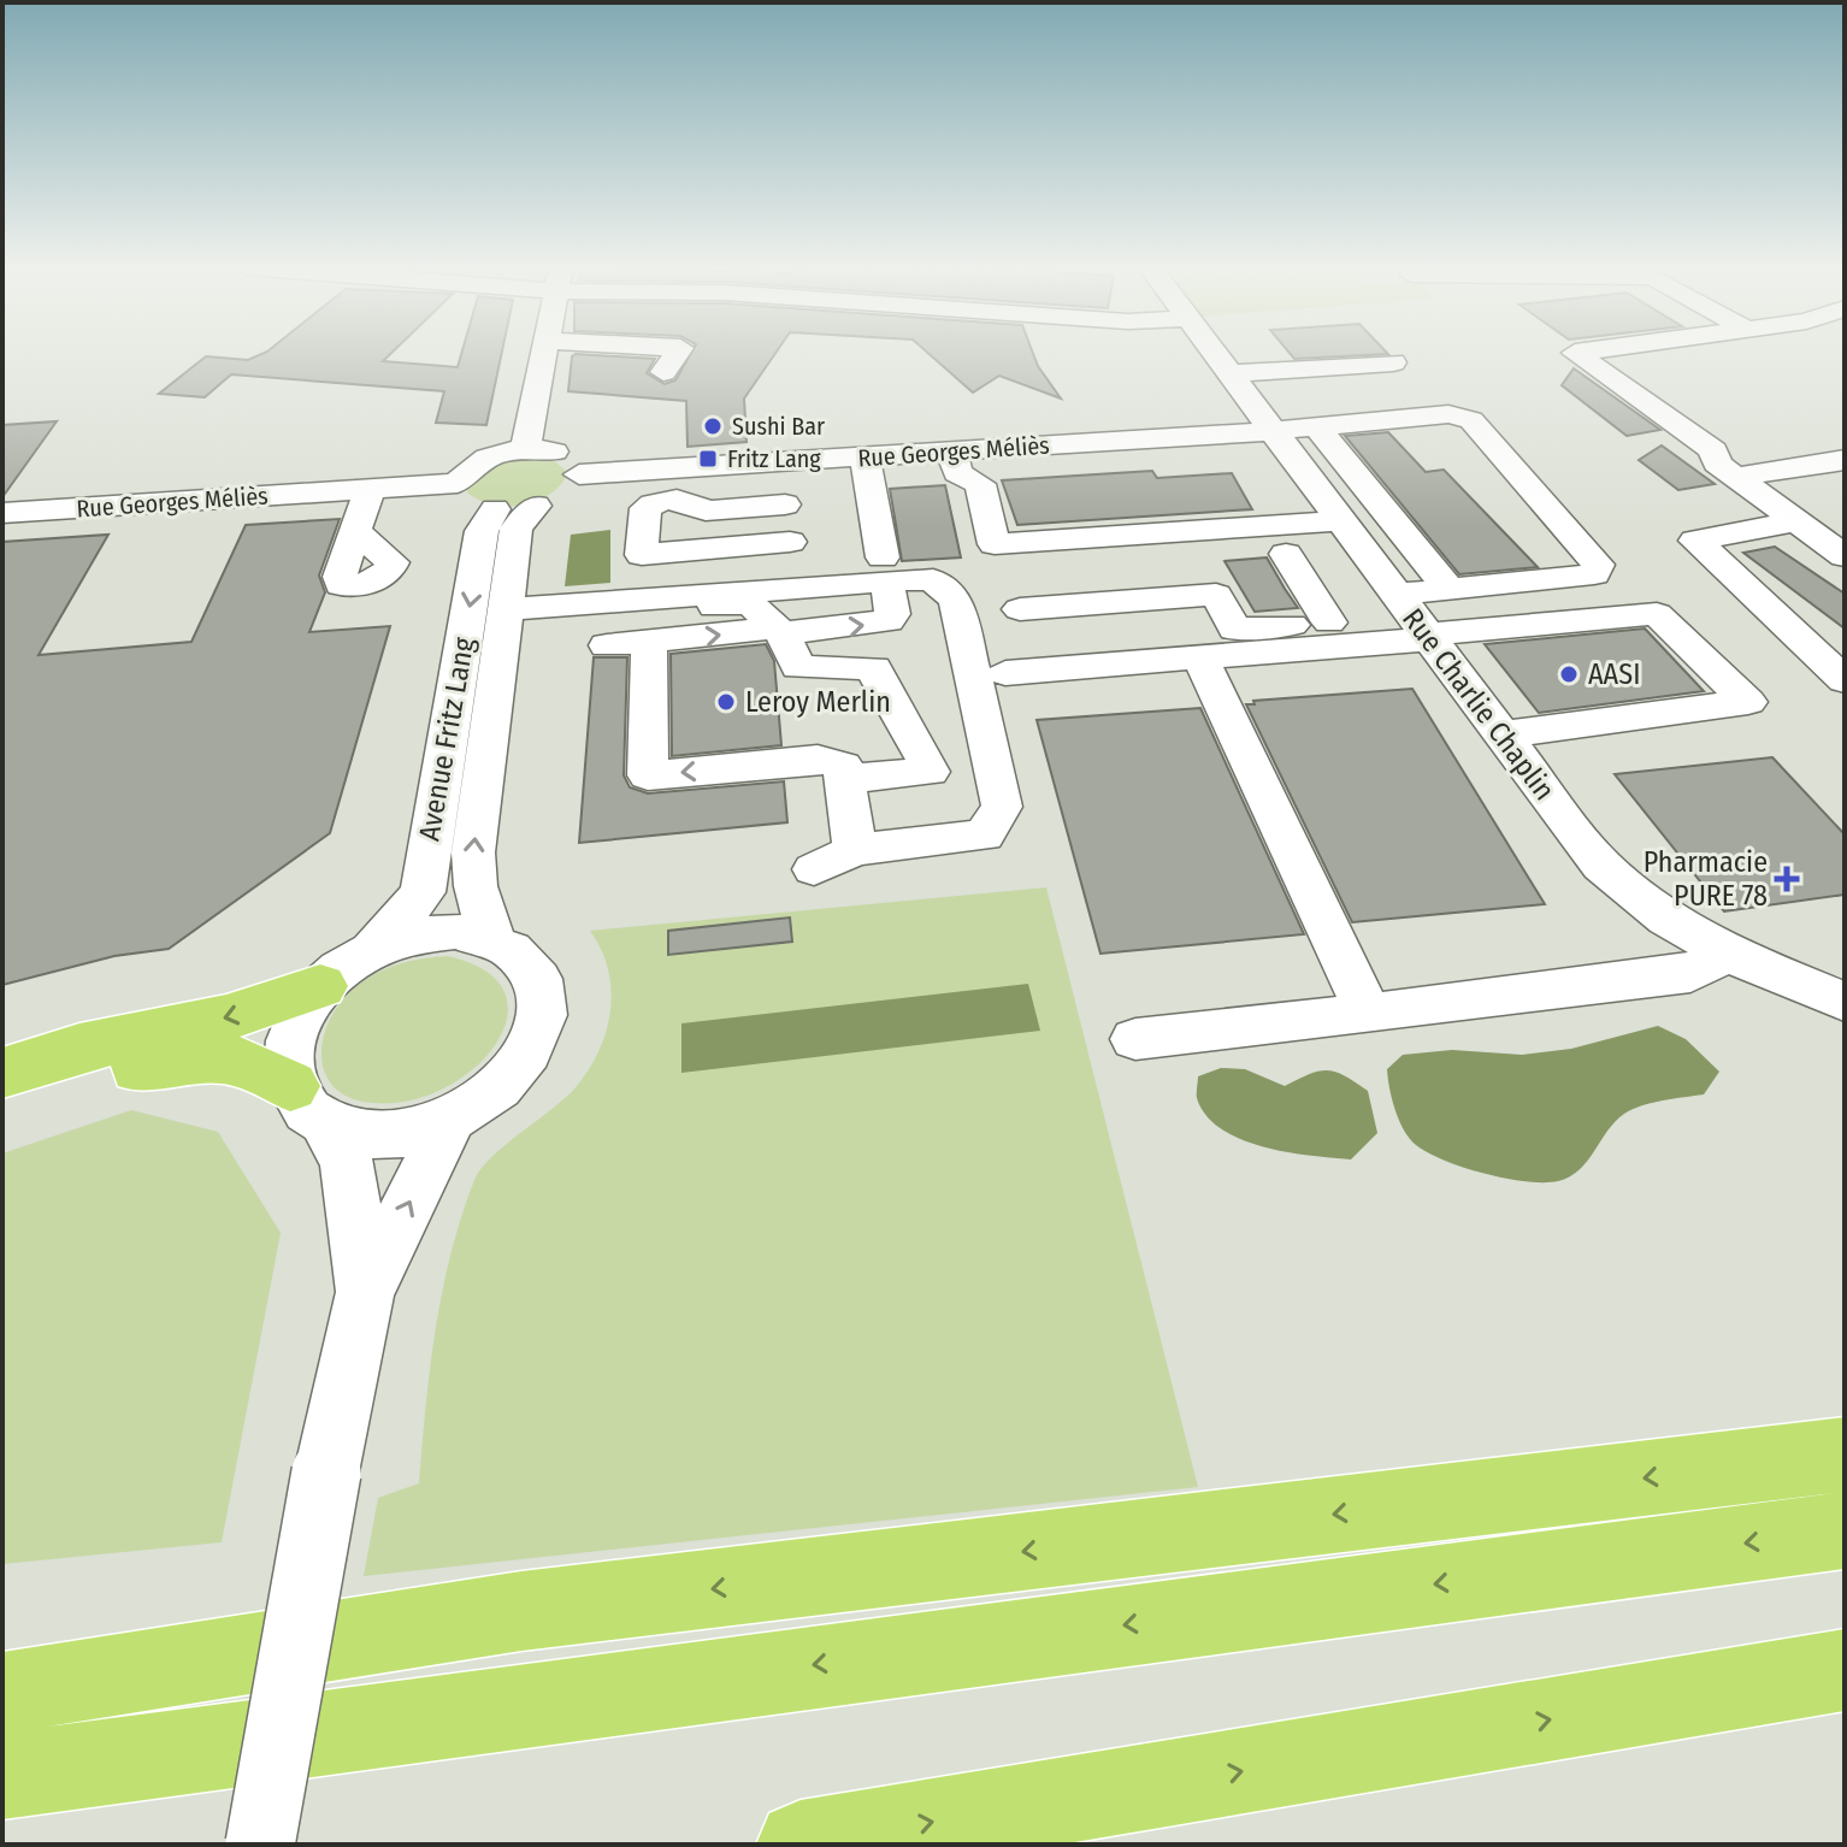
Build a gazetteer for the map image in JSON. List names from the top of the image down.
{
  "streets": {
    "street": ["Rue Georges Méliès", "Rue Charlie Chaplin", "Avenue Fritz Lang"]
  },
  "crossings": [
    ["Rue Georges Méliès", "Rue Charlie Chaplin"]
  ],
  "places": {
    "other": ["Sushi Bar", "AASI", "Leroy Merlin"],
    "transit": ["Fritz Lang"],
    "health": ["Pharmacie PURE 78"]
  }
}
